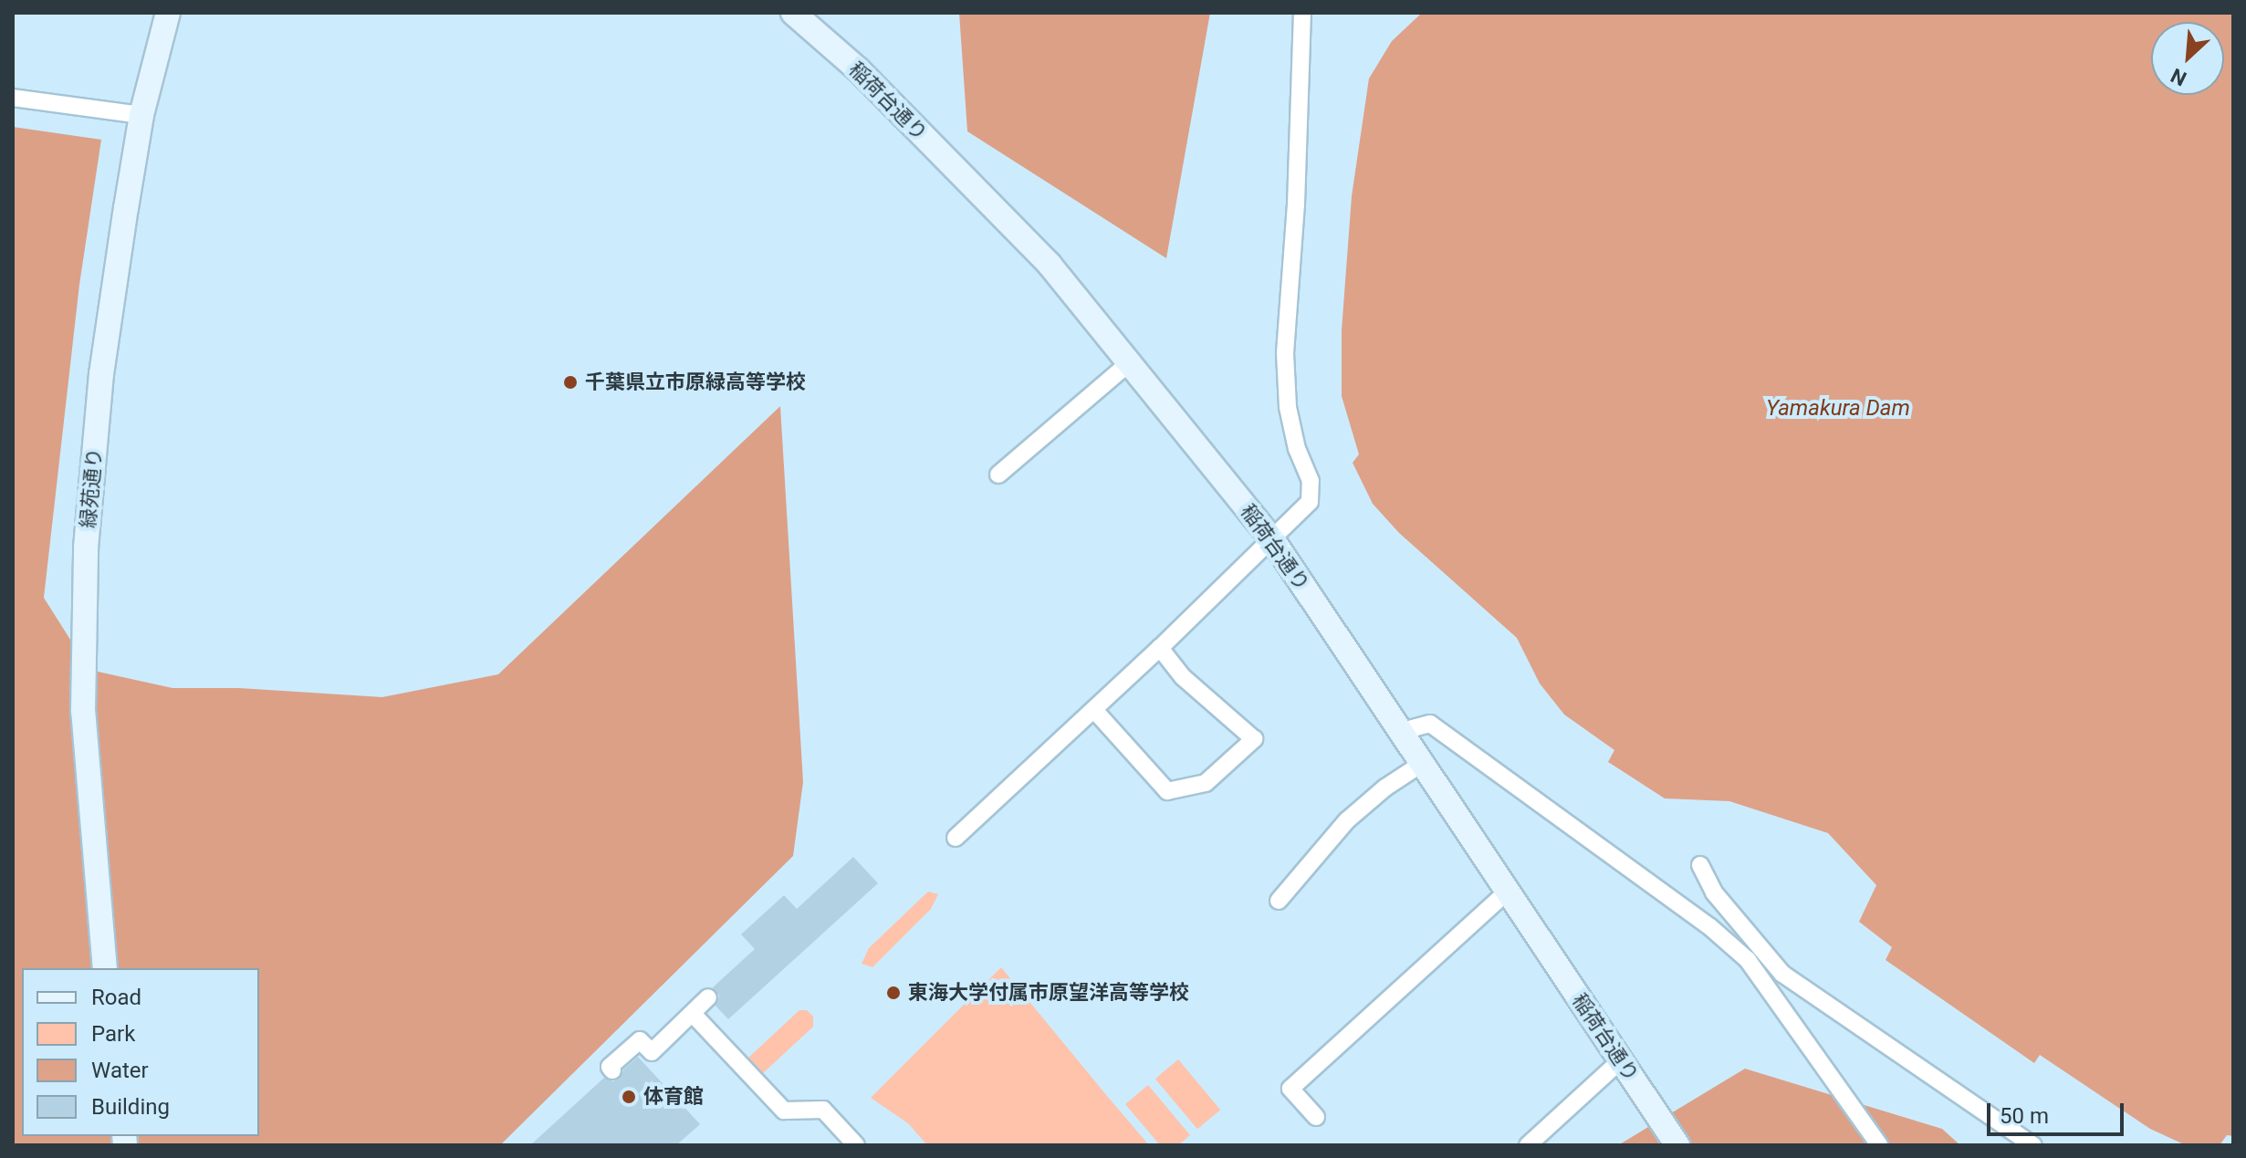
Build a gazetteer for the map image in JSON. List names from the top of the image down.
{
  "streets": {
    "street": ["稲荷台通り", "緑苑通り"]
  },
  "water": ["Yamakura Dam"],
  "places": ["千葉県立市原緑高等学校", "東海大学付属市原望洋高等学校", "体育館"],
  "legend": [
    "Road",
    "Park",
    "Water",
    "Building"
  ],
  "scale_bar": "50 m",
  "north": "bottom left"
}
